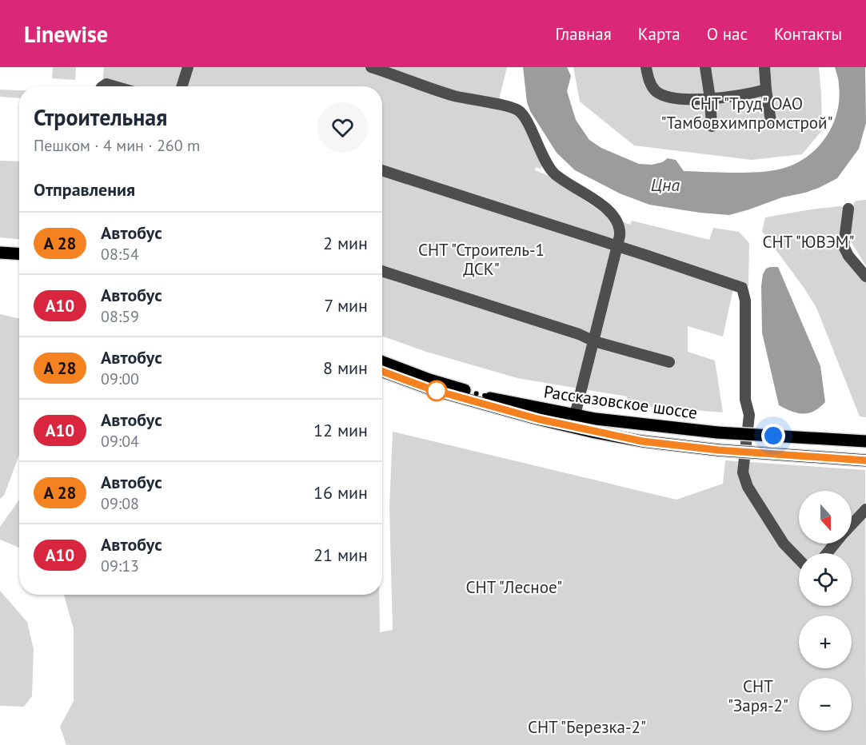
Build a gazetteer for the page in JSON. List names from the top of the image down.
{
  "streets": {
    "main road": ["Рассказовское шоссе"]
  },
  "water": ["Цна"],
  "parks": [
    "СНТ \"Труд\" ОАО \"Тамбовхимпромстрой\"",
    "СНТ \"ЮВЭМ\"",
    "СНТ \"Строитель-1 ДСК\"",
    "СНТ \"Лесное\"",
    "СНТ \"Заря-2\"",
    "СНТ \"Березка-2\""
  ],
  "north": "bottom",
  "page": {
    "header": "Linewise",
    "nav": [
      "Главная",
      "Карта",
      "О нас",
      "Контакты"
    ],
    "heading": [
      ["Строительная", "Пешком · 4 мин · 260 m"],
      "Отправления"
    ],
    "list": [
      {
        "mark": "А 28",
        "name": "Автобус",
        "note": "08:54",
        "value": "2 мин"
      },
      {
        "mark": "А10",
        "name": "Автобус",
        "note": "08:59",
        "value": "7 мин"
      },
      {
        "mark": "А 28",
        "name": "Автобус",
        "note": "09:00",
        "value": "8 мин"
      },
      {
        "mark": "А10",
        "name": "Автобус",
        "note": "09:04",
        "value": "12 мин"
      },
      {
        "mark": "А 28",
        "name": "Автобус",
        "note": "09:08",
        "value": "16 мин"
      },
      {
        "mark": "А10",
        "name": "Автобус",
        "note": "09:13",
        "value": "21 мин"
      }
    ],
    "map_buttons": ["+", "−"]
  }
}
